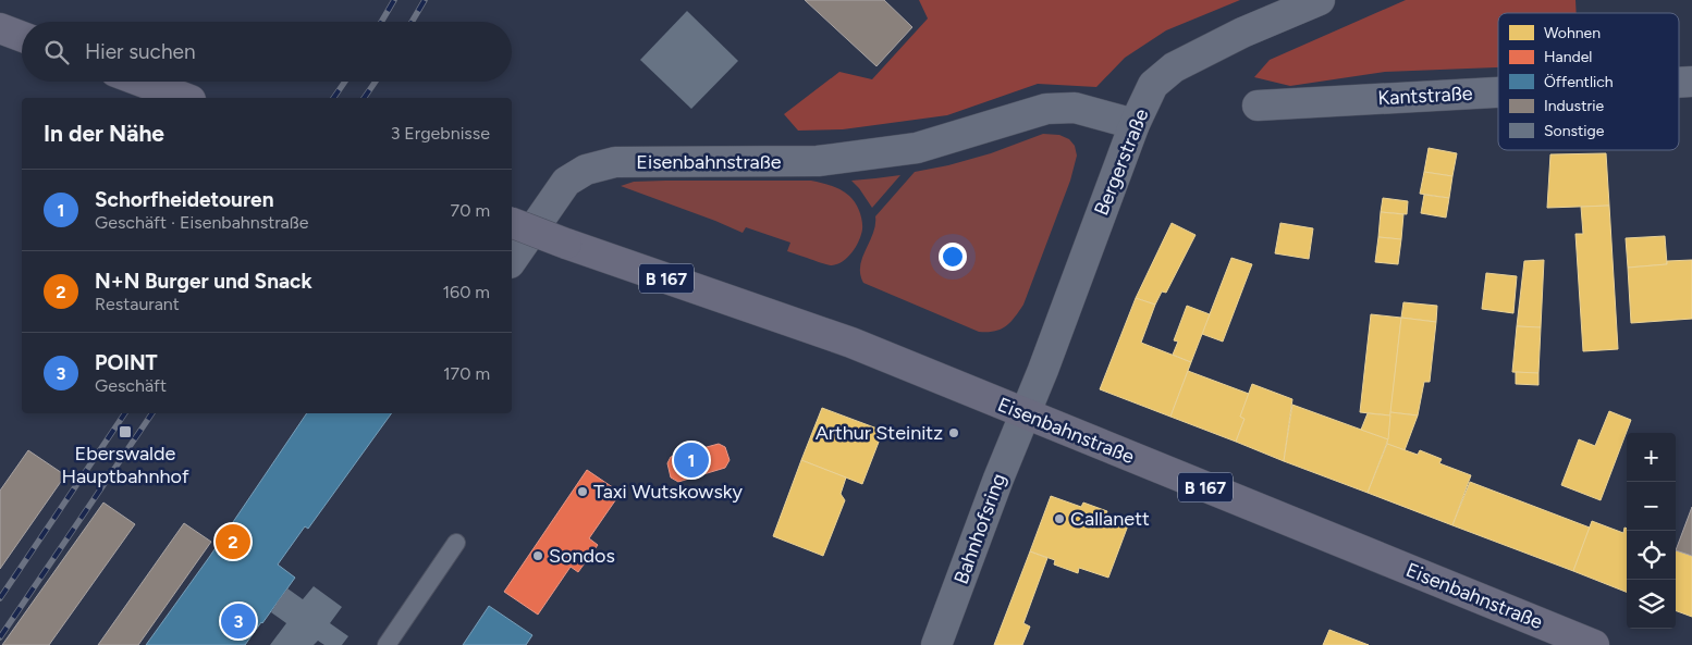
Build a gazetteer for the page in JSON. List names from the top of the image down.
{
  "streets": {
    "main road": ["Eisenbahnstraße", "B 167"],
    "street": ["Kantstraße", "Bergerstraße", "Bahnhofsring"]
  },
  "crossings": [
    ["Eisenbahnstraße", "Bergerstraße"],
    ["Eisenbahnstraße", "Bahnhofsring"],
    ["Bergerstraße", "Bahnhofsring"]
  ],
  "places": {
    "transit": ["Eberswalde Hauptbahnhof"],
    "other": [
      "Arthur Steinitz",
      "Taxi Wutskowsky",
      "Callanett",
      "Sondos"
    ]
  },
  "legend": [
    "Wohnen",
    "Handel",
    "Öffentlich",
    "Industrie",
    "Sonstige"
  ],
  "page": {
    "search": "Hier suchen",
    "heading": ["In der Nähe", "3 Ergebnisse"],
    "list": [
      {
        "mark": "1",
        "name": "Schorfheidetouren",
        "note": "Geschäft · Eisenbahnstraße",
        "value": "70 m"
      },
      {
        "mark": "2",
        "name": "N+N Burger und Snack",
        "note": "Restaurant",
        "value": "160 m"
      },
      {
        "mark": "3",
        "name": "POINT",
        "note": "Geschäft",
        "value": "170 m"
      }
    ],
    "map_buttons": ["+", "−"],
    "pins": ["1", "2", "3"]
  }
}
